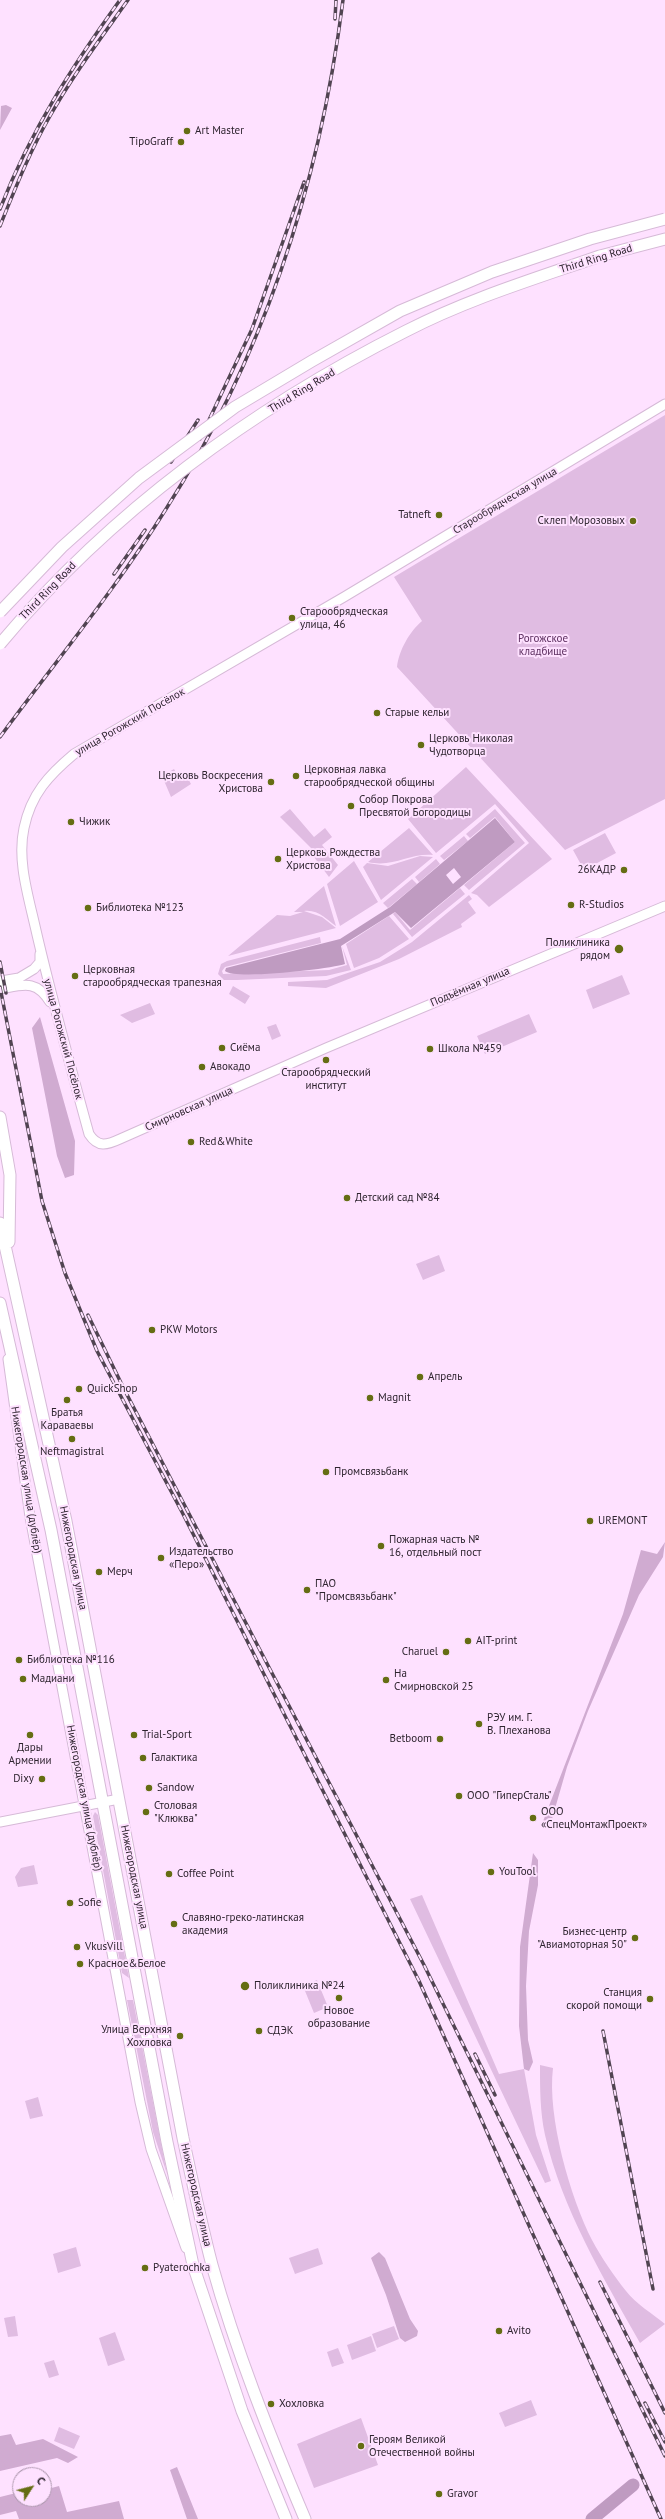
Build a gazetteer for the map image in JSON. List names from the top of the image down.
{
  "streets": {
    "main road": ["Third Ring Road", "Нижегородская улица"],
    "street": [
      "Старообрядческая улица",
      "улица Рогожский Посёлок",
      "Подъёмная улица",
      "Смирновская улица",
      "Нижегородская улица (дублёр)"
    ]
  },
  "crossings": [
    ["Старообрядческая улица", "улица Рогожский Посёлок"],
    ["улица Рогожский Посёлок", "Смирновская улица"],
    ["Подъёмная улица", "Смирновская улица"],
    ["Нижегородская улица (дублёр)", "Нижегородская улица"]
  ],
  "parks": ["Рогожское кладбище"],
  "places": [
    "Art Master",
    "TipoGraff",
    "Tatneft",
    "Склеп Морозовых",
    "Старообрядческая улица, 46",
    "Старые кельи",
    "Церковь Николая Чудотворца",
    "Церковная лавка старообрядческой общины",
    "Церковь Воскресения Христова",
    "Собор Покрова Пресвятой Богородицы",
    "Чижик",
    "Церковь Рождества Христова",
    "26КАДР",
    "R-Studios",
    "Библиотека №123",
    "Поликлиника рядом",
    "Церковная старообрядческая трапезная",
    "Сиёма",
    "Школа №459",
    "Старообрядческий институт",
    "Авокадо",
    "Red&White",
    "Детский сад №84",
    "PKW Motors",
    "Апрель",
    "QuickShop",
    "Magnit",
    "Братья Караваевы",
    "Neftmagistral",
    "Промсвязьбанк",
    "UREMONT",
    "Пожарная часть № 16, отдельный пост",
    "Издательство «Перо»",
    "Мерч",
    "ПАО \"Промсвязьбанк\"",
    "AIT-print",
    "Charuel",
    "Библиотека №116",
    "Мадиани",
    "На Смирновской 25",
    "РЭУ им. Г. В. Плеханова",
    "Дары Армении",
    "Trial-Sport",
    "Betboom",
    "Галактика",
    "Dixy",
    "Sandow",
    "ООО \"ГиперСталь\"",
    "Столовая \"Клюква\"",
    "ООО «СпецМонтажПроект»",
    "YouTool",
    "Coffee Point",
    "Sofie",
    "Славяно-греко-латинская академия",
    "Бизнес-центр \"Авиамоторная 50\"",
    "VkusVill",
    "Красное&Белое",
    "Поликлиника №24",
    "Новое образование",
    "Станция скорой помощи",
    "СДЭК",
    "Улица Верхняя Хохловка",
    "Pyaterochka",
    "Avito",
    "Хохловка",
    "Героям Великой Отечественной войны",
    "Gravor"
  ],
  "north": "top right"
}
